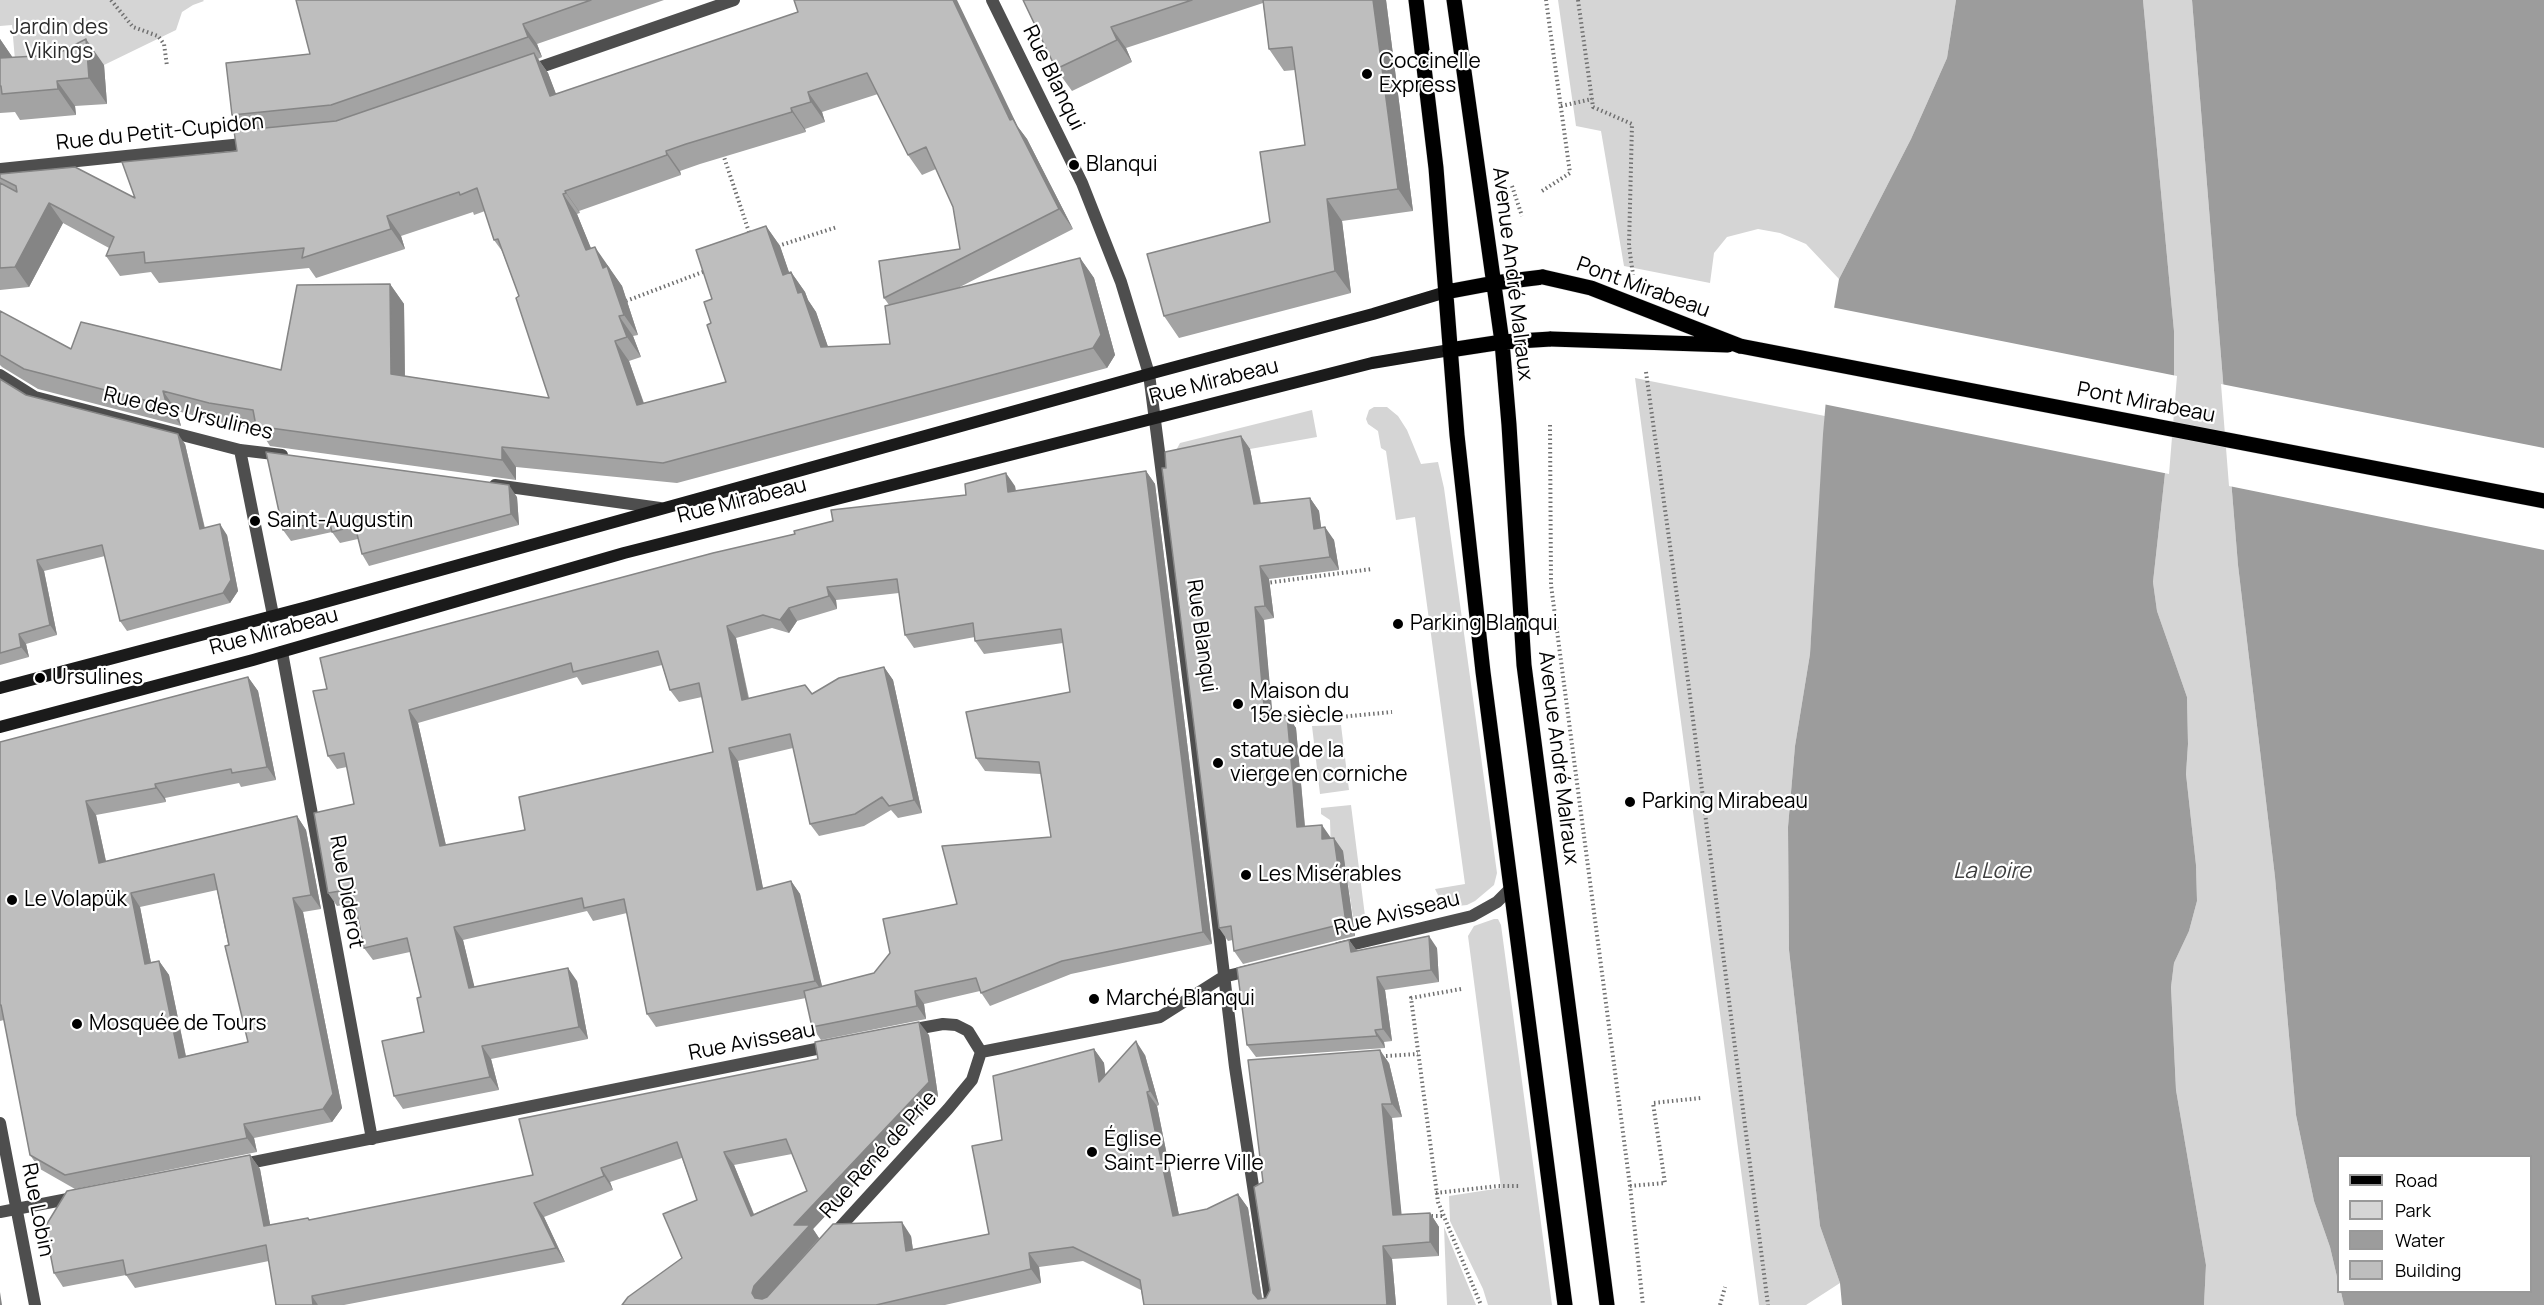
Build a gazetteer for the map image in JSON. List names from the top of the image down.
{
  "streets": {
    "main road": ["Avenue André Malraux", "Pont Mirabeau", "Rue Mirabeau"],
    "street": [
      "Rue Blanqui",
      "Rue du Petit-Cupidon",
      "Rue des Ursulines",
      "Rue Diderot",
      "Rue Avisseau",
      "Rue René de Prie",
      "Rue Lobin"
    ]
  },
  "crossings": [
    ["Rue Blanqui", "Rue Mirabeau"],
    ["Avenue André Malraux", "Pont Mirabeau"],
    ["Avenue André Malraux", "Rue Mirabeau"],
    ["Pont Mirabeau", "Rue Mirabeau"],
    ["Rue Mirabeau", "Rue Diderot"],
    ["Rue Diderot", "Rue Avisseau"]
  ],
  "water": ["La Loire"],
  "parks": ["Jardin des Vikings"],
  "places": [
    "Coccinelle Express",
    "Blanqui",
    "Saint-Augustin",
    "Parking Blanqui",
    "Ursulines",
    "Maison du 15e siècle",
    "statue de la vierge en corniche",
    "Parking Mirabeau",
    "Les Misérables",
    "Le Volapük",
    "Marché Blanqui",
    "Mosquée de Tours",
    "Église Saint-Pierre Ville"
  ],
  "legend": [
    "Road",
    "Park",
    "Water",
    "Building"
  ]
}
